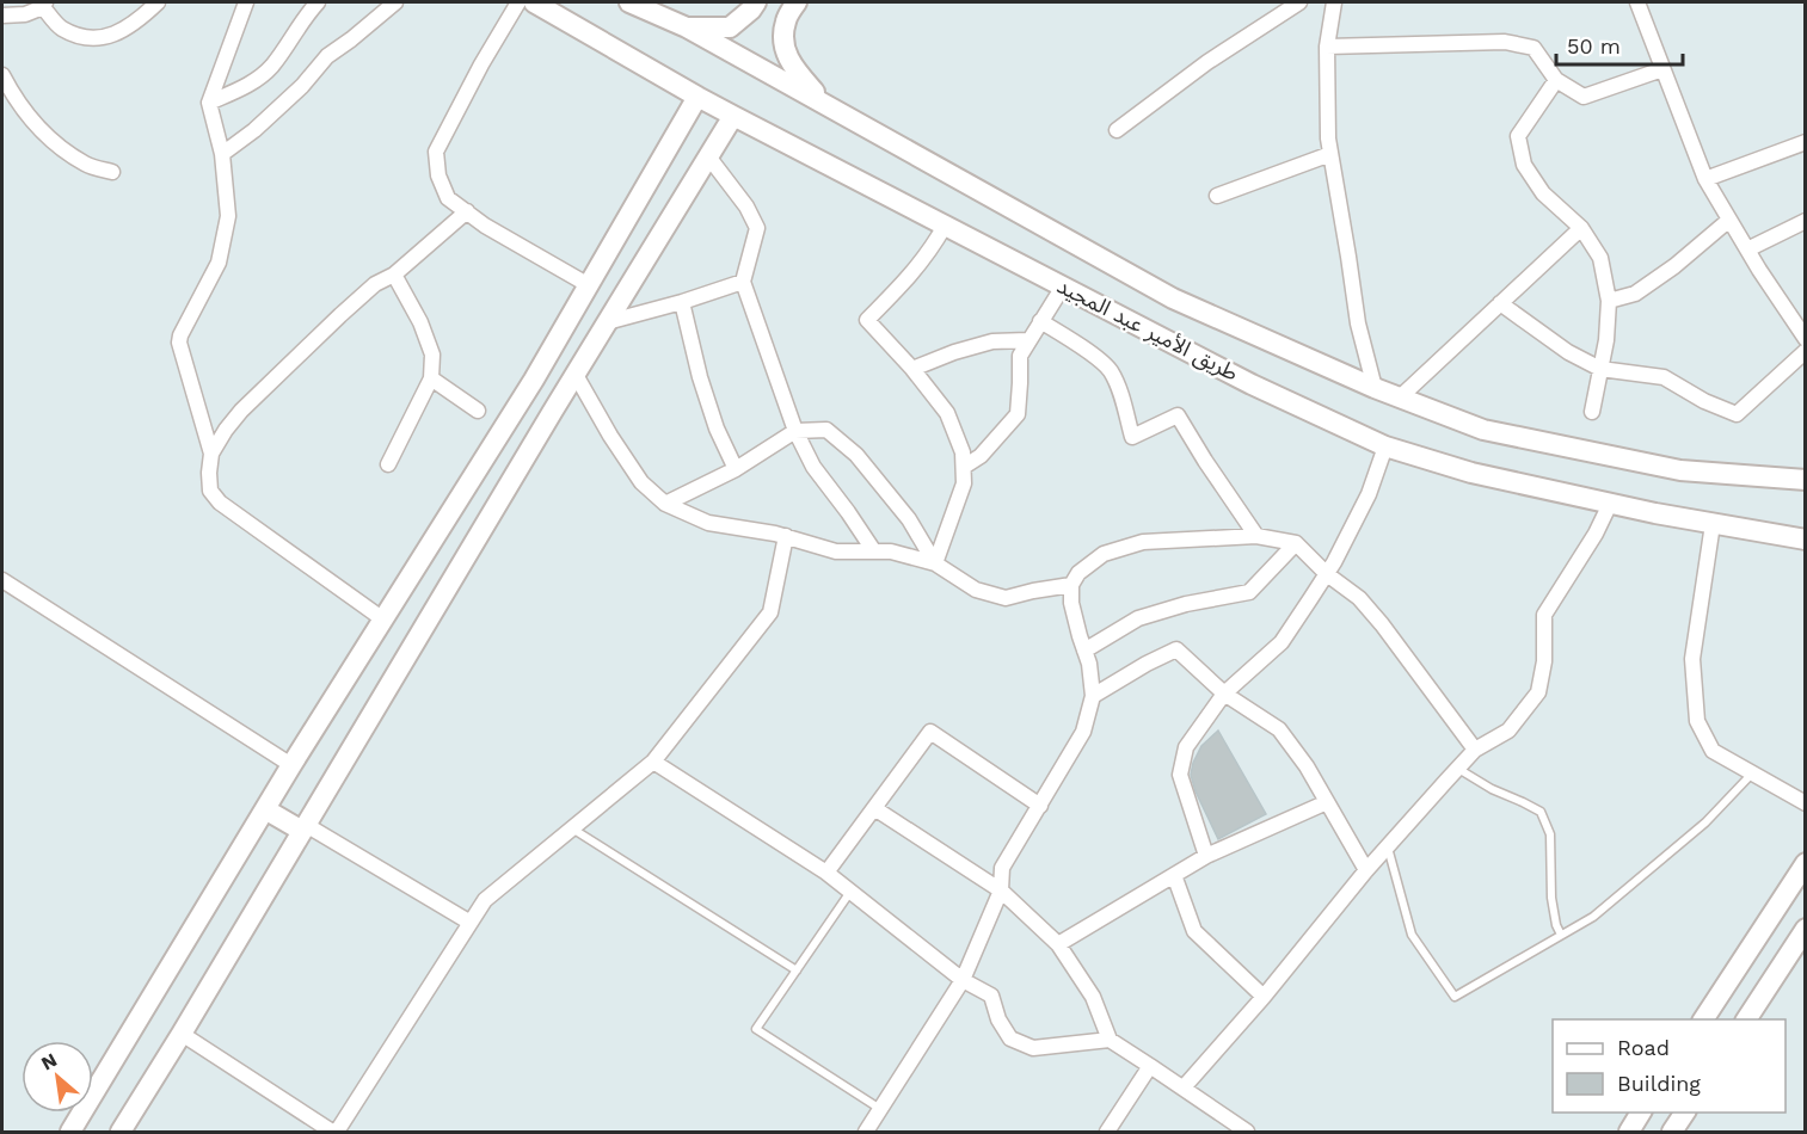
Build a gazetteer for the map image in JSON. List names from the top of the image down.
{
  "streets": {
    "main road": ["طريق الأمير عبد المجيد"]
  },
  "legend": ["Road", "Building"],
  "scale_bar": "50 m",
  "north": "top left"
}
